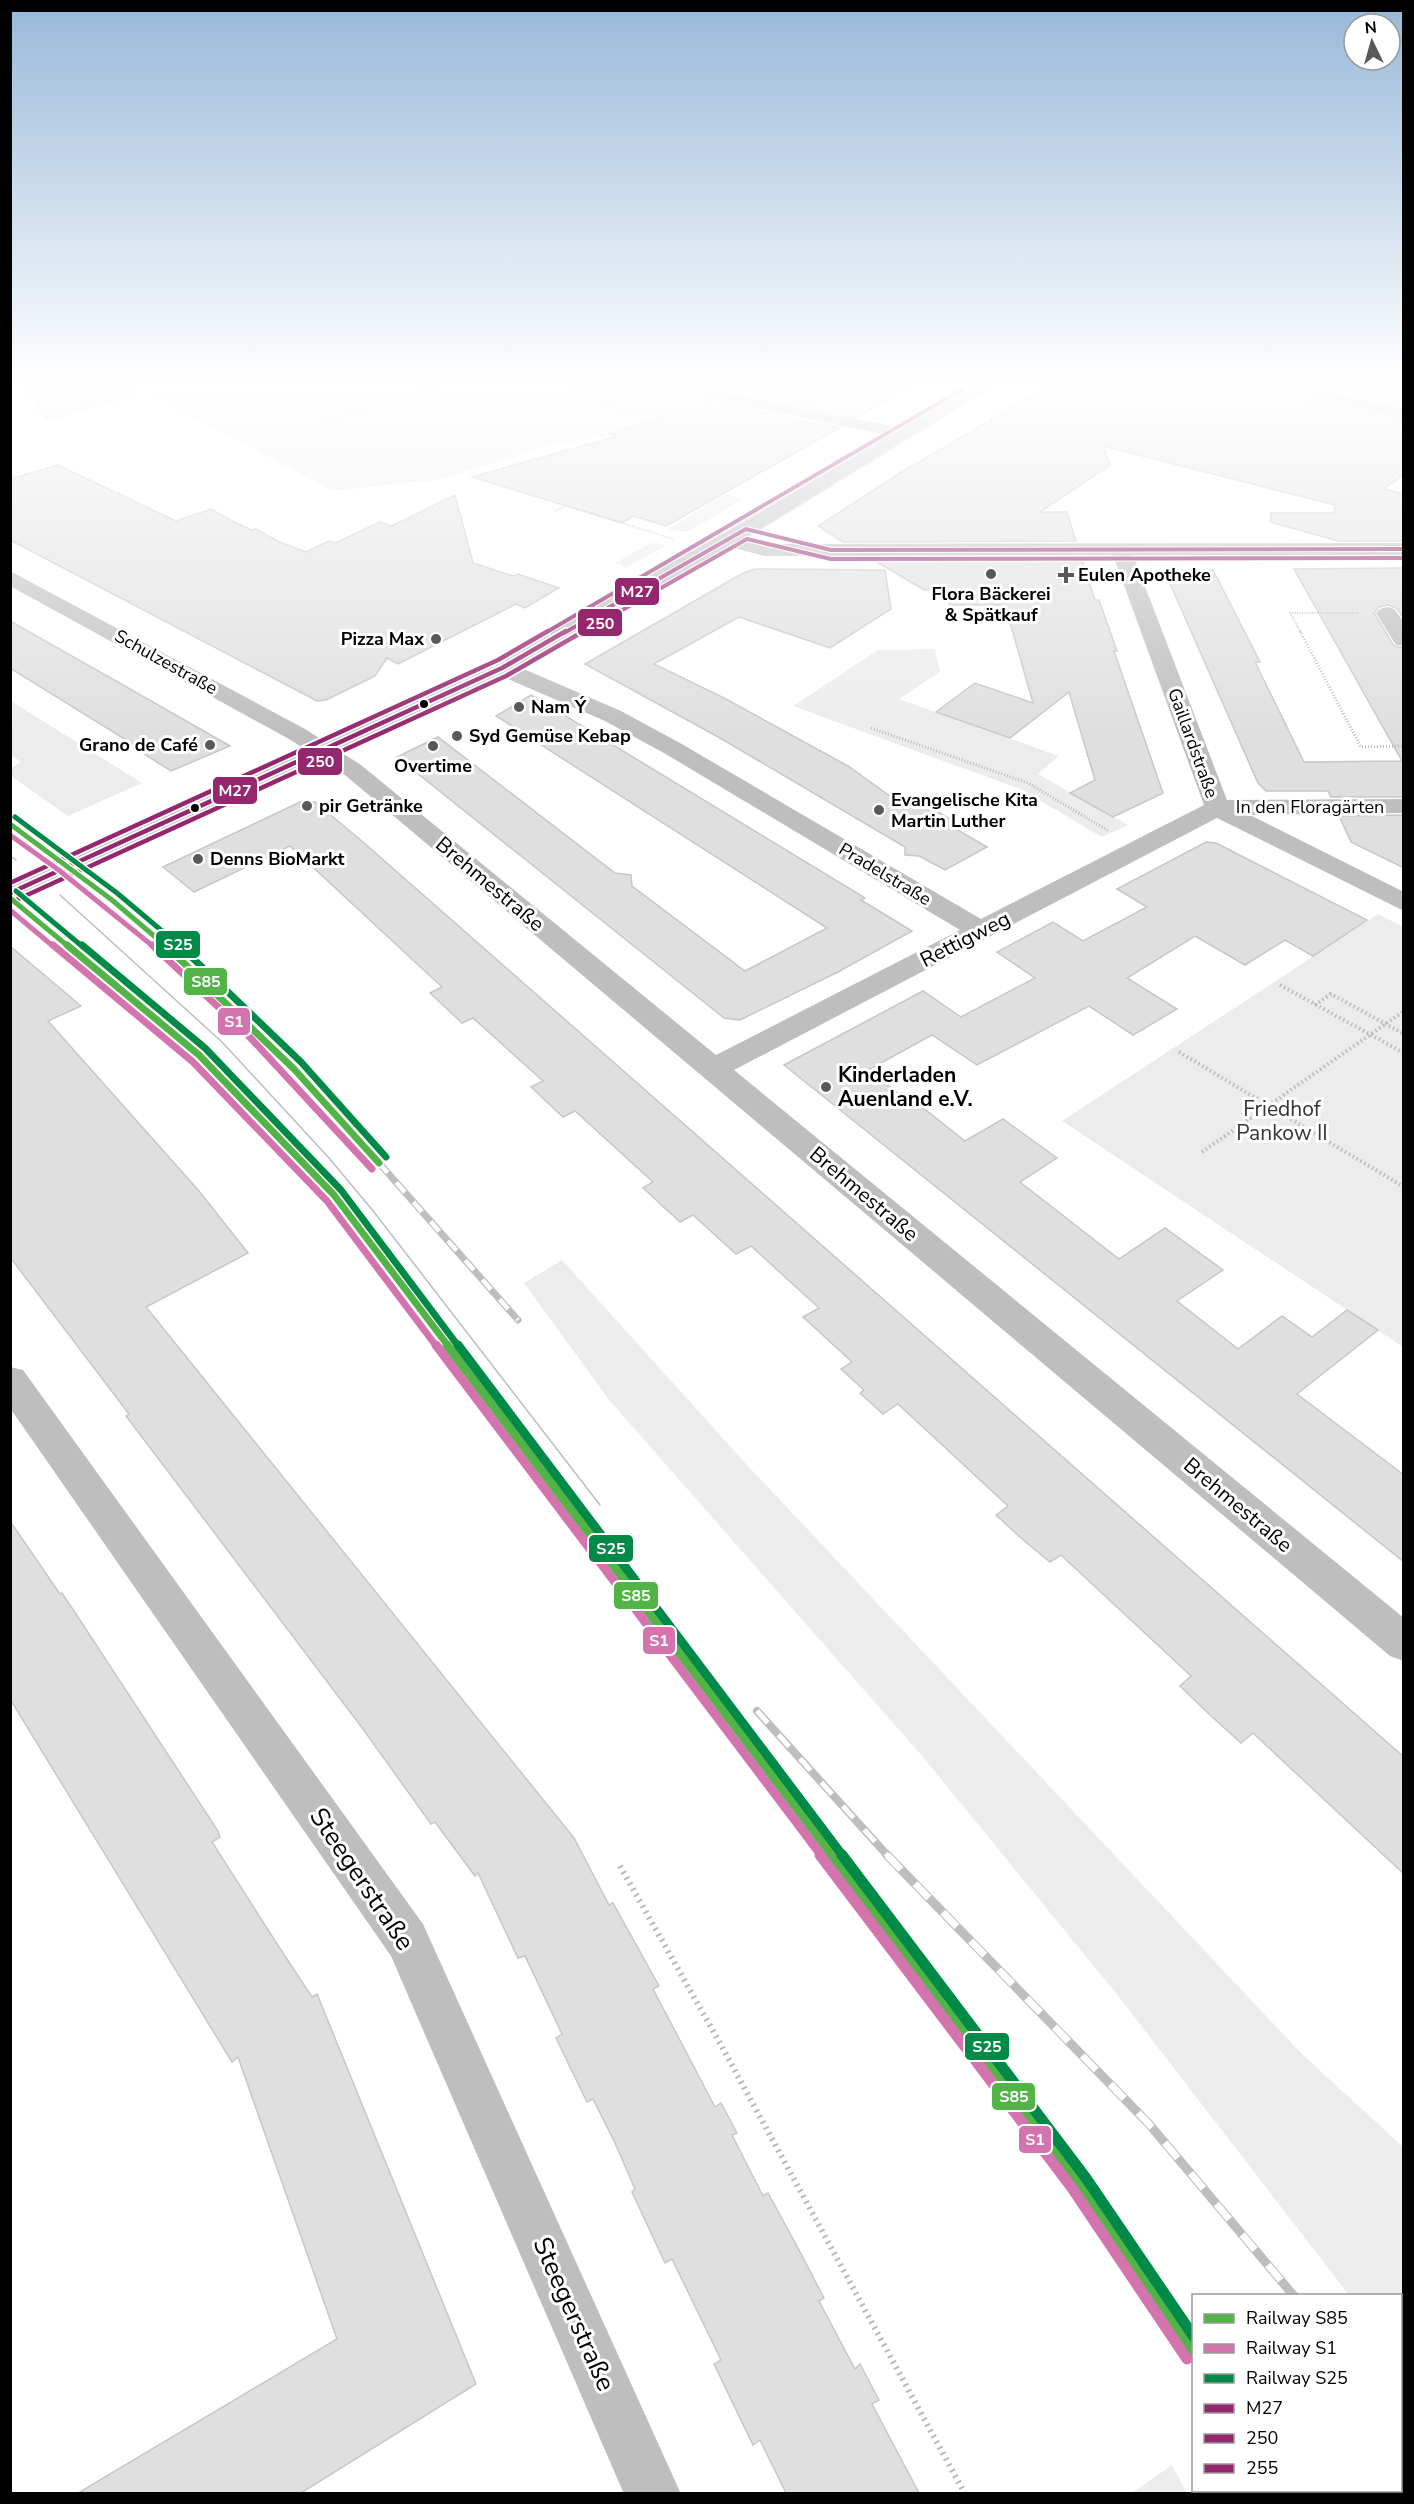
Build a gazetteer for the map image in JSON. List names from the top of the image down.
{
  "streets": {
    "street": [
      "Schulzestraße",
      "Gaillardstraße",
      "In den Floragärten",
      "Pradelstraße",
      "Brehmestraße",
      "Rettigweg",
      "Steegerstraße"
    ]
  },
  "crossings": [
    ["Schulzestraße", "Brehmestraße"],
    ["Gaillardstraße", "In den Floragärten"],
    ["Gaillardstraße", "Rettigweg"],
    ["In den Floragärten", "Rettigweg"],
    ["Pradelstraße", "Rettigweg"],
    ["Brehmestraße", "Rettigweg"]
  ],
  "parks": ["Friedhof Pankow II"],
  "places": {
    "other": [
      "Flora Bäckerei & Spätkauf",
      "Pizza Max",
      "Nam Ý",
      "Syd Gemüse Kebap",
      "Grano de Café",
      "Overtime",
      "pir Getränke",
      "Evangelische Kita Martin Luther",
      "Denns BioMarkt",
      "Kinderladen Auenland e.V."
    ],
    "health": ["Eulen Apotheke"]
  },
  "lines": [
    "transit line 255",
    "transit line M27",
    "transit line 250",
    "rail line S25",
    "rail line S85",
    "rail line S1"
  ],
  "legend": [
    "Railway S85",
    "Railway S1",
    "Railway S25",
    "M27",
    "250",
    "255"
  ],
  "north": "top"
}
